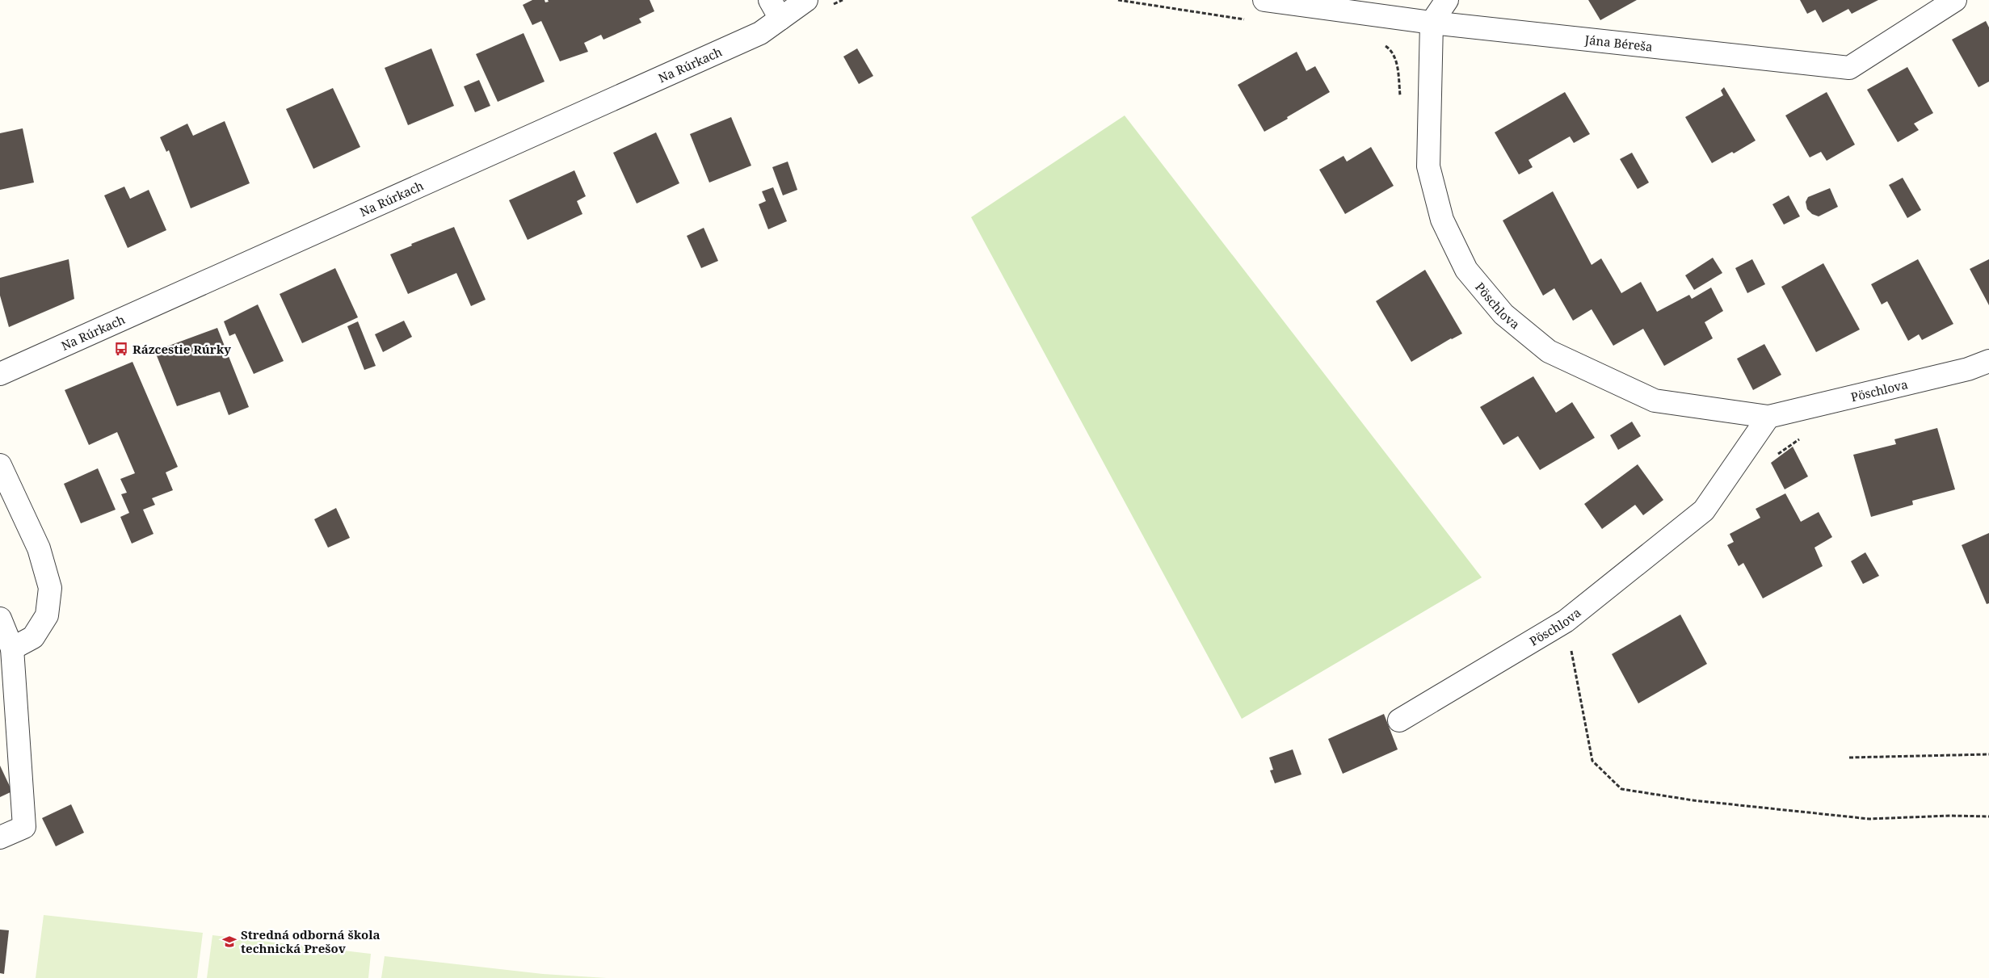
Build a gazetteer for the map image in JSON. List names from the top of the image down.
{
  "streets": {
    "street": ["Jána Béreša", "Na Rúrkach", "Pöschlova"]
  },
  "crossings": [
    ["Jána Béreša", "Pöschlova"]
  ],
  "places": {
    "bus stop": ["Rázcestie Rúrky"],
    "school or university": ["Stredná odborná škola technická Prešov"]
  }
}
